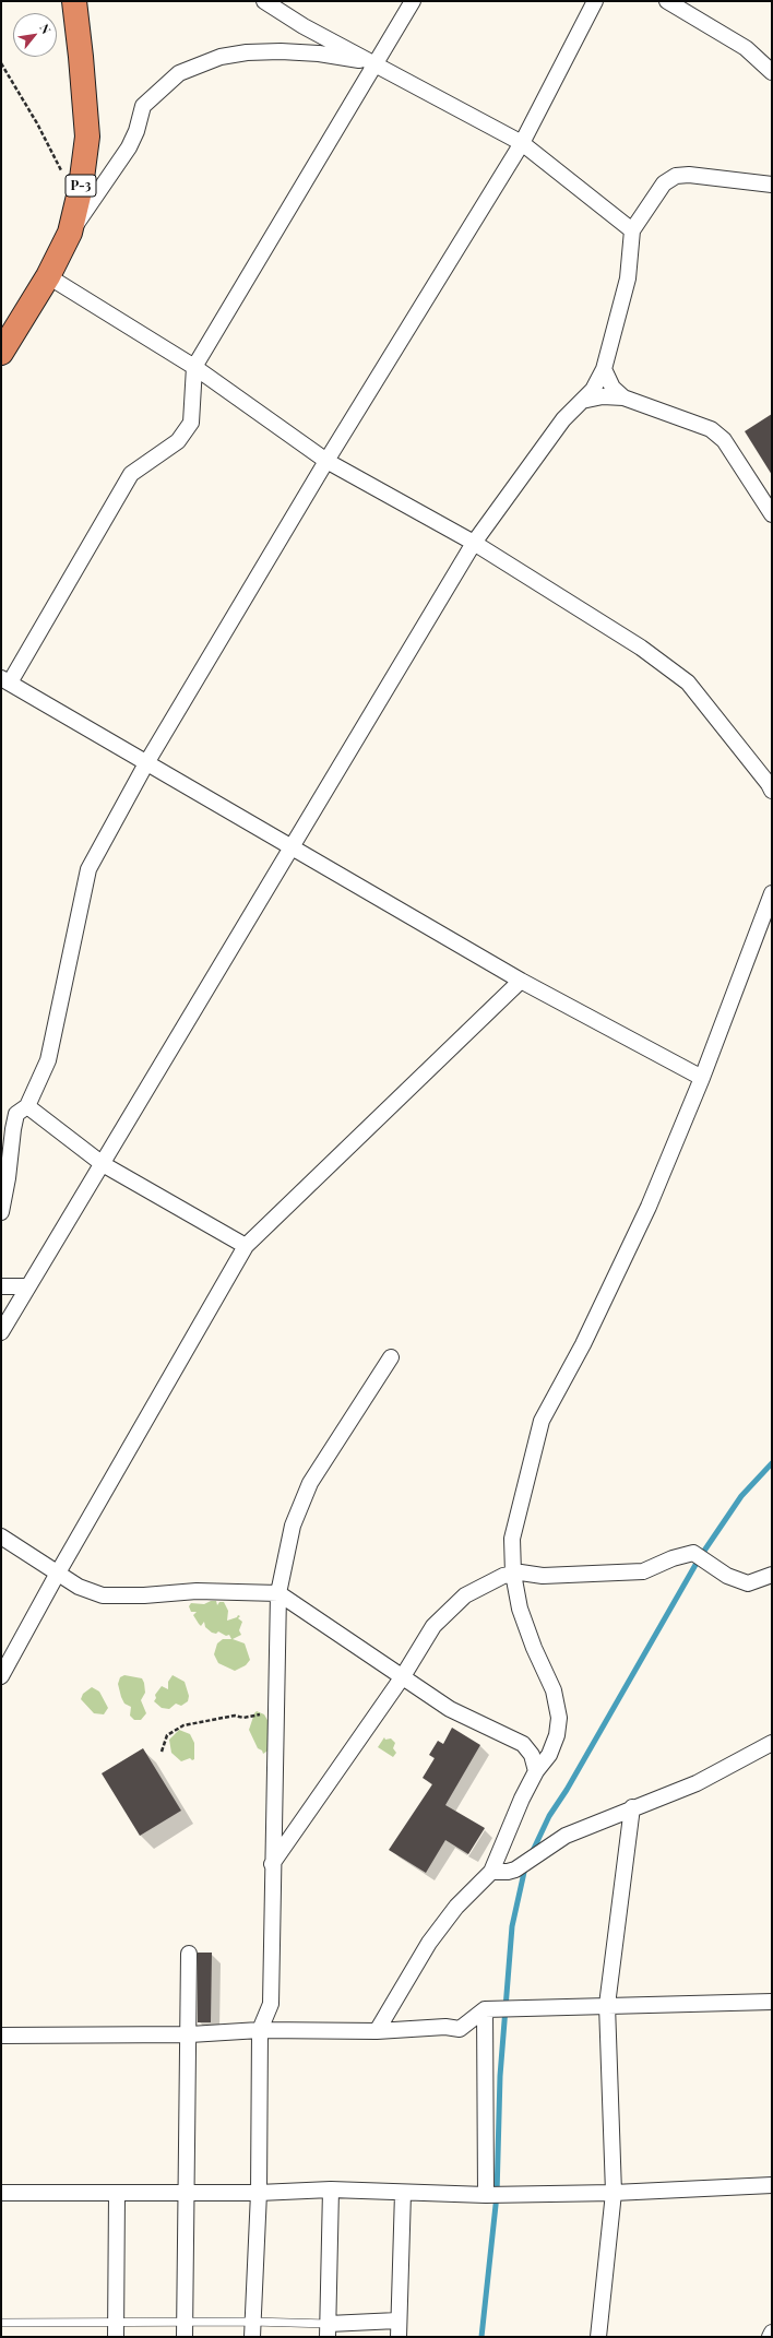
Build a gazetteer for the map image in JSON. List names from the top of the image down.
{
  "streets": {
    "highway": ["P-3"]
  },
  "north": "top right"
}
